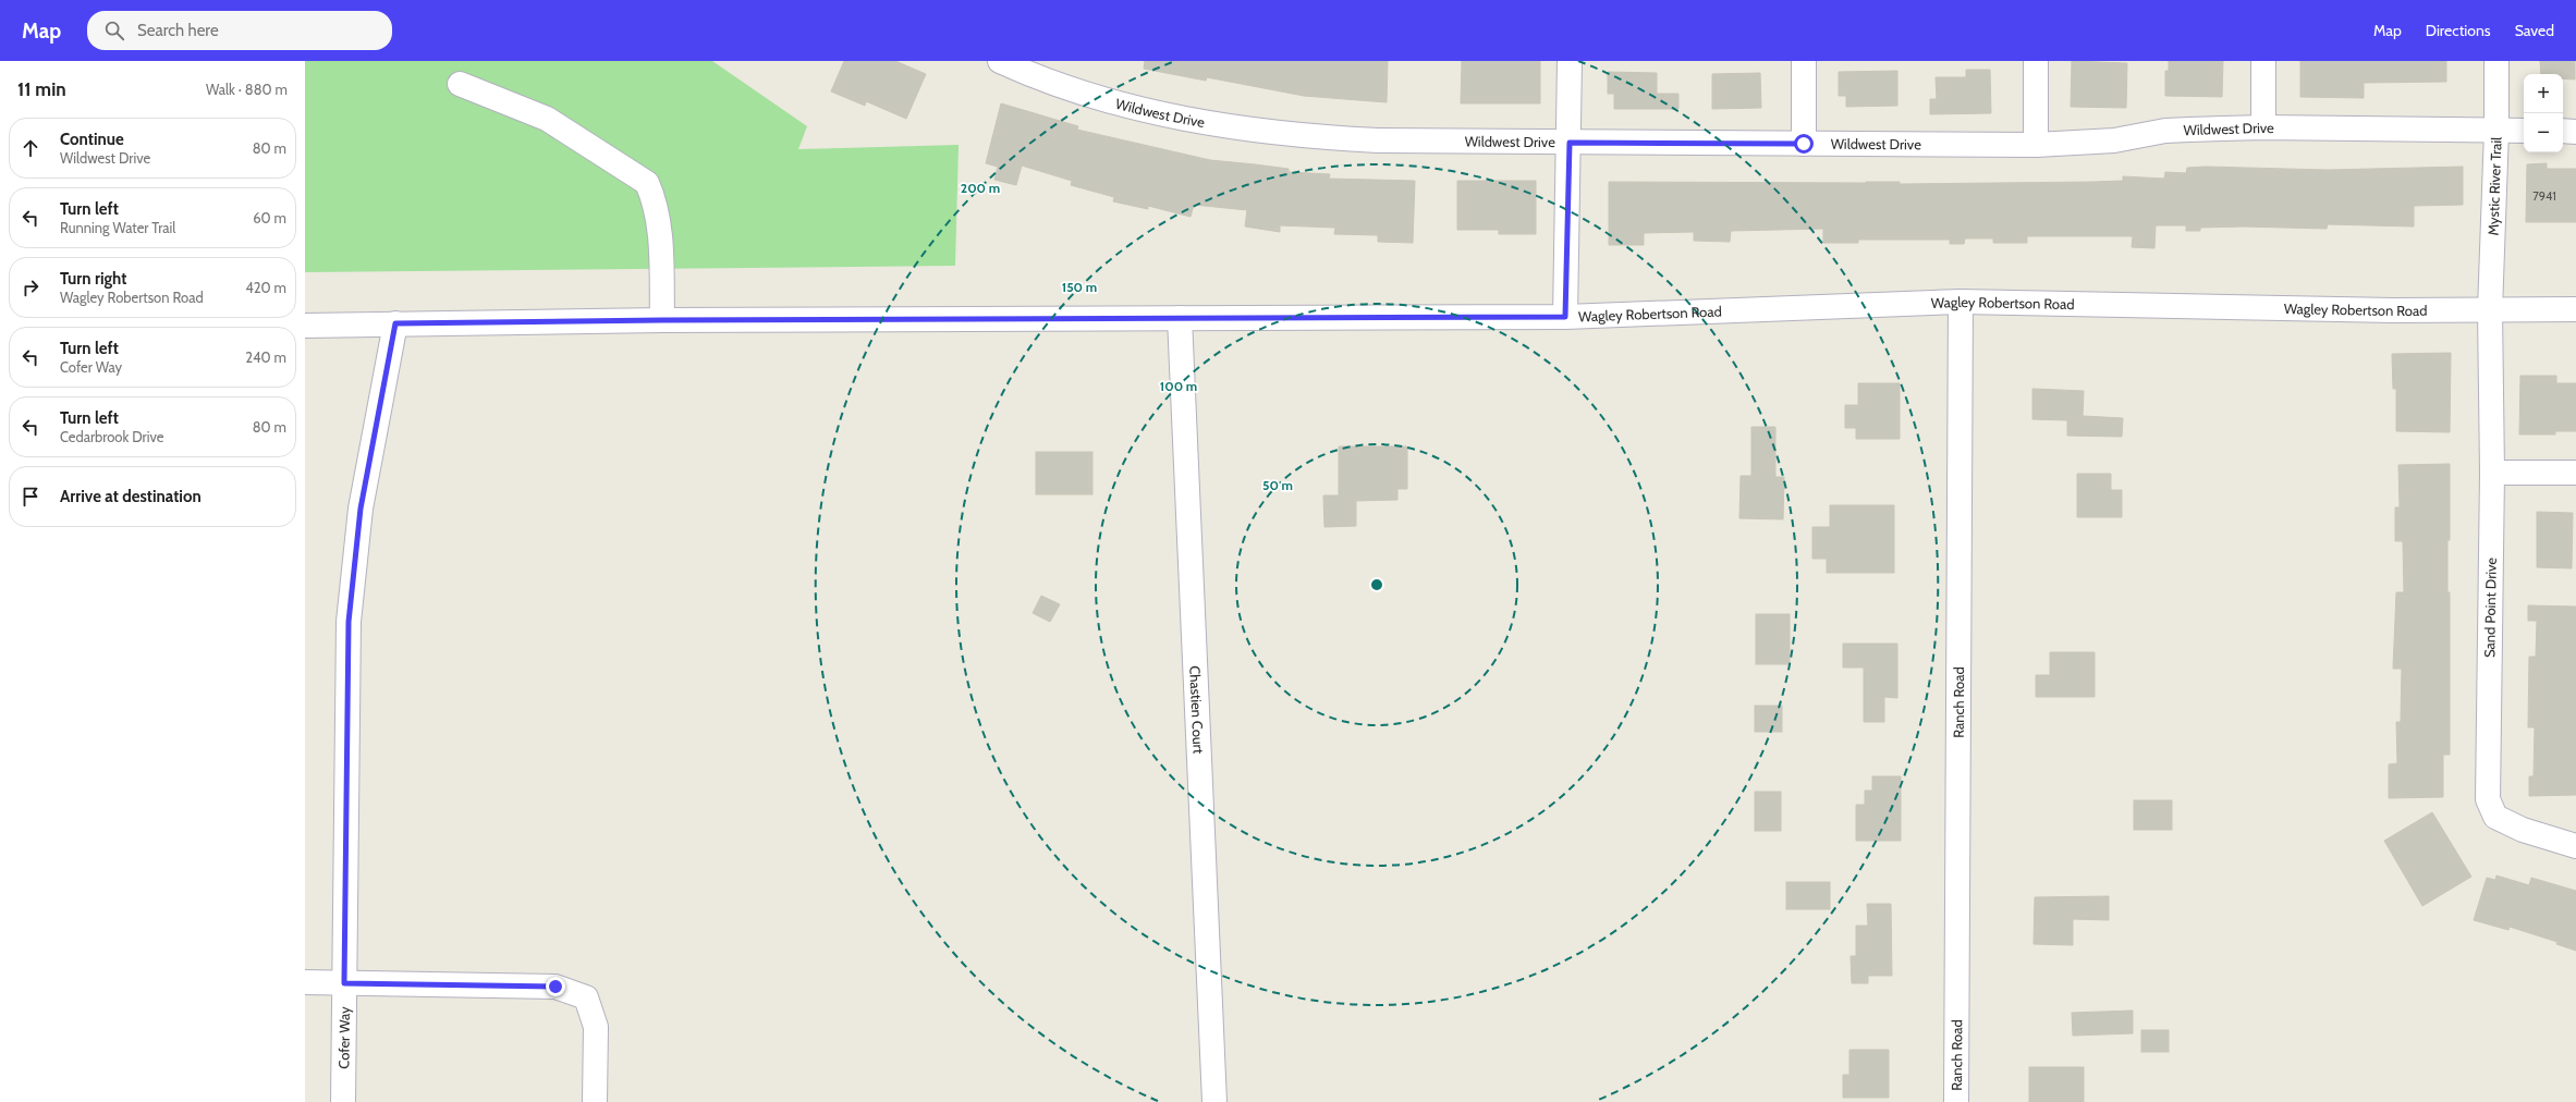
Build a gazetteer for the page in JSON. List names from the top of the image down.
{
  "streets": {
    "street": [
      "Wildwest Drive",
      "Mystic River Trail",
      "Wagley Robertson Road",
      "Sand Point Drive",
      "Ranch Road",
      "Chastien Court",
      "Cofer Way"
    ]
  },
  "crossings": [
    ["Wildwest Drive", "Mystic River Trail"],
    ["Mystic River Trail", "Wagley Robertson Road"],
    ["Mystic River Trail", "Sand Point Drive"],
    ["Wagley Robertson Road", "Sand Point Drive"],
    ["Wagley Robertson Road", "Ranch Road"],
    ["Wagley Robertson Road", "Chastien Court"],
    ["Wagley Robertson Road", "Cofer Way"]
  ],
  "house_numbers": ["7941"],
  "page": {
    "header": "Map",
    "search": "Search here",
    "nav": ["Map", "Directions", "Saved"],
    "heading": ["11 min", "Walk · 880 m"],
    "map_buttons": ["+", "−"],
    "list": [
      ["Continue", "Wildwest Drive", "80 m"],
      ["Turn left", "Running Water Trail", "60 m"],
      ["Turn right", "Wagley Robertson Road", "420 m"],
      ["Turn left", "Cofer Way", "240 m"],
      ["Turn left", "Cedarbrook Drive", "80 m"],
      "Arrive at destination"
    ]
  },
  "rings": [
    "200 m",
    "150 m",
    "100 m",
    "50 m"
  ]
}
